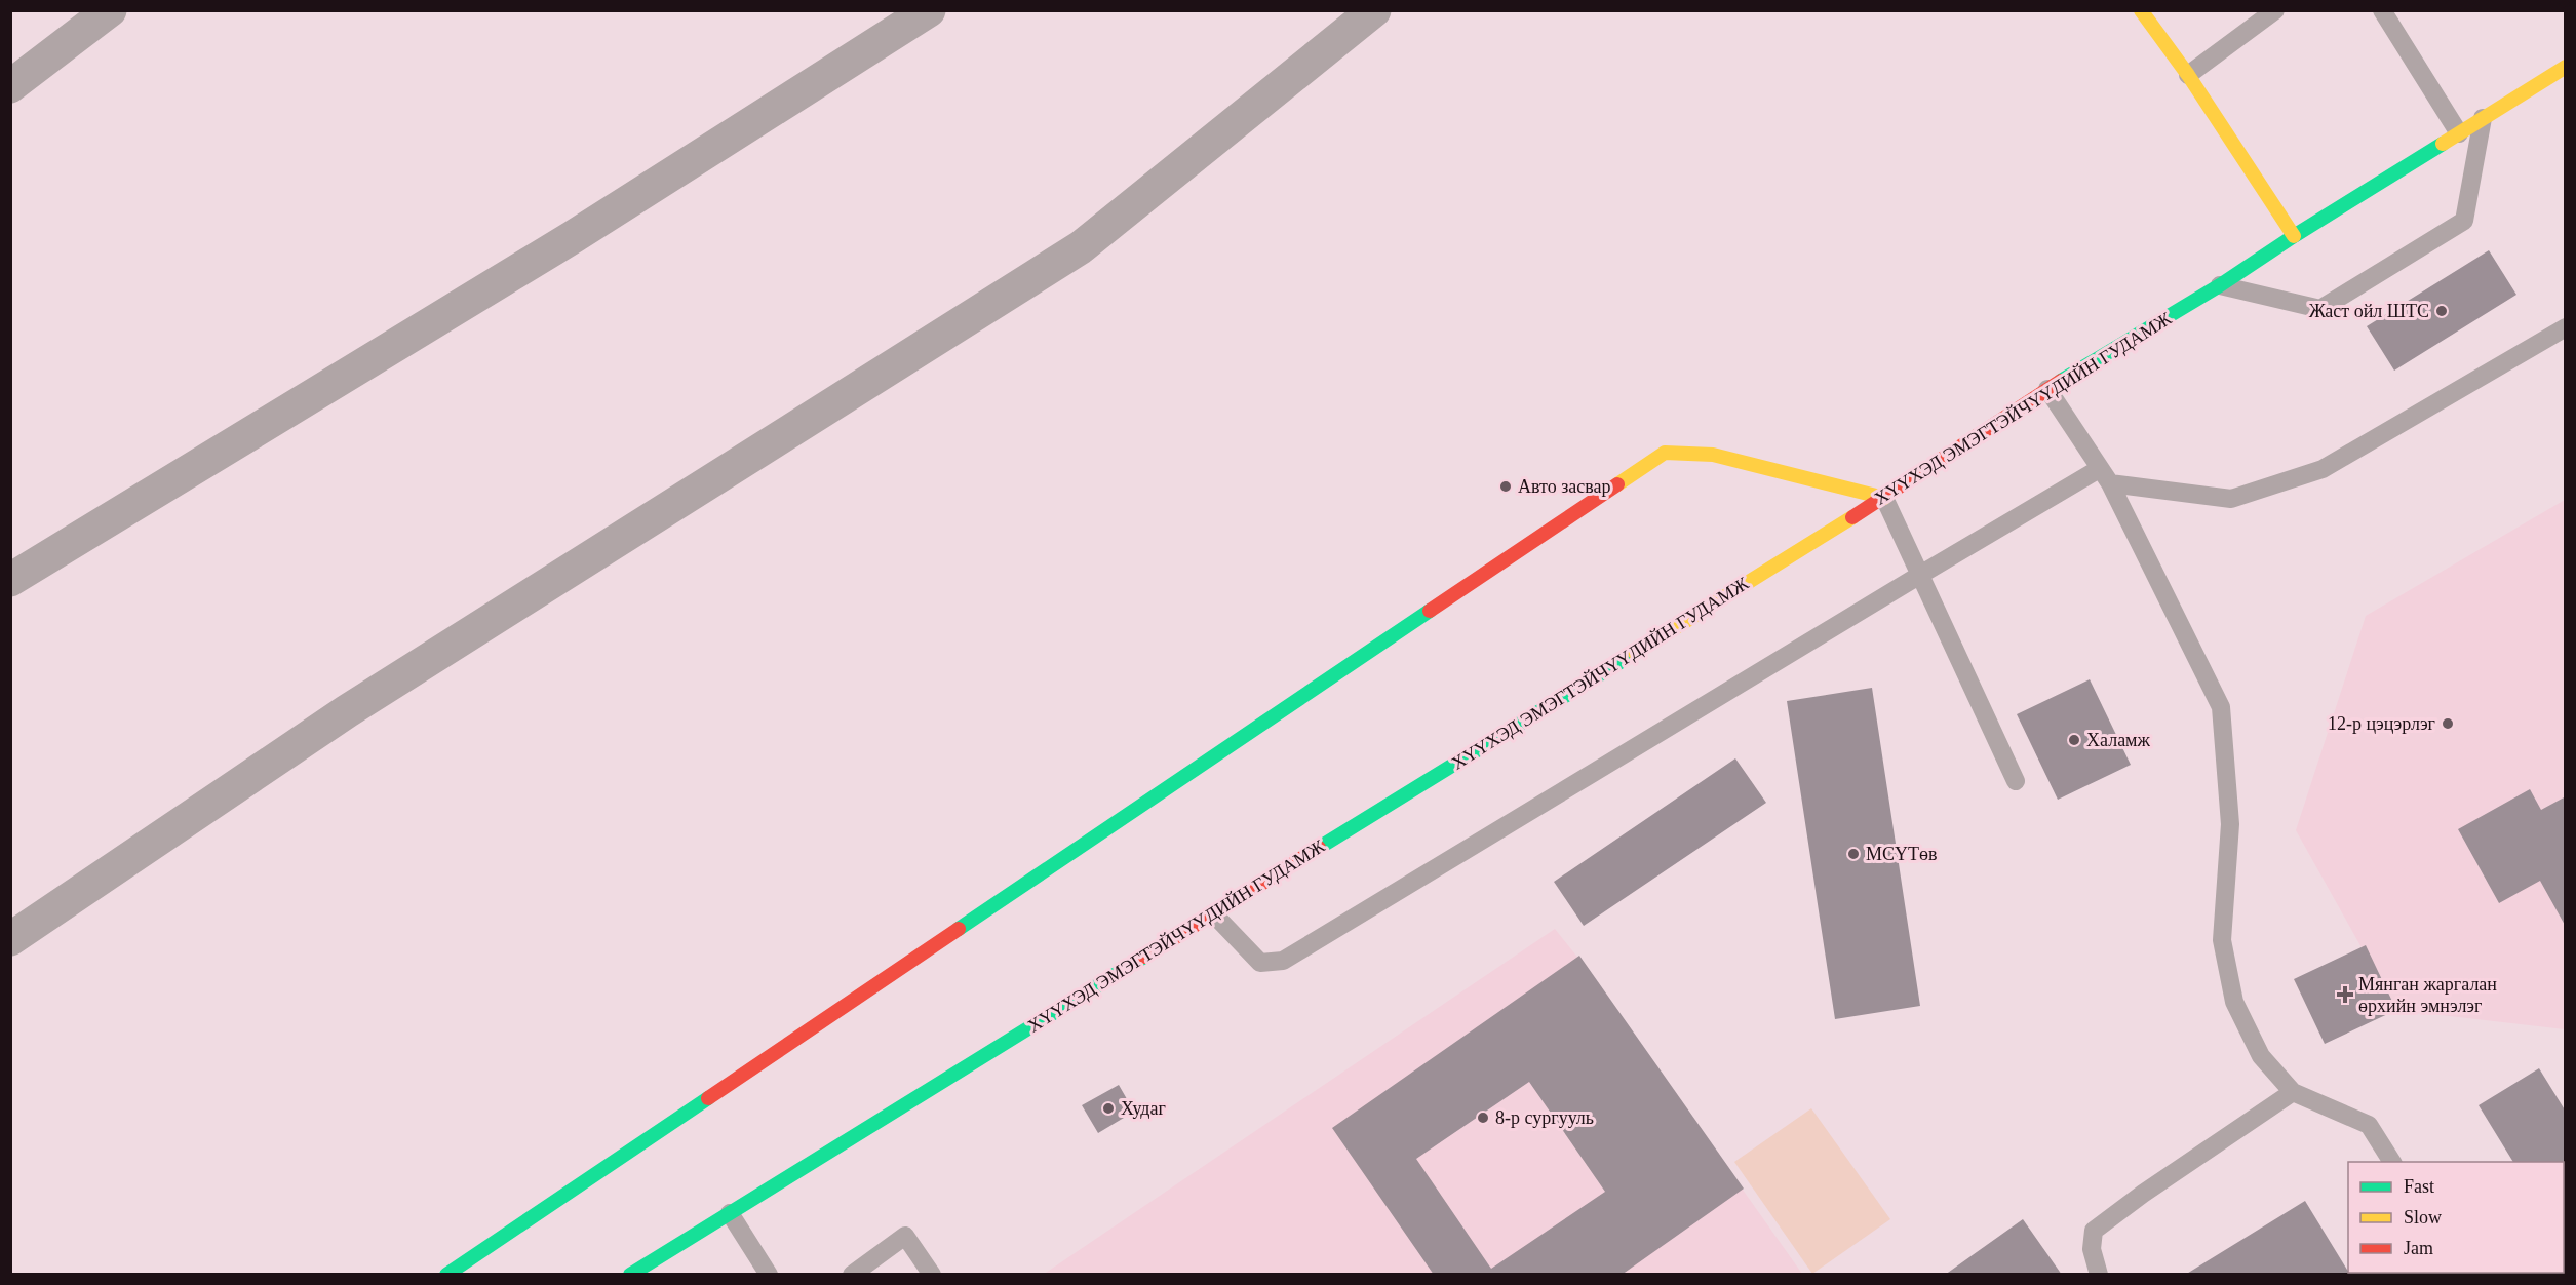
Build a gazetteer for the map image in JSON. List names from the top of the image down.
{
  "streets": {
    "main road": ["ХҮҮХЭД ЭМЭГТЭЙЧҮҮДИЙН ГУДАМЖ"]
  },
  "places": {
    "other": [
      "Жаст ойл ШТС",
      "Авто засвар",
      "12-р цэцэрлэг",
      "Халамж",
      "МСҮТөв",
      "Худаг",
      "8-р сургууль"
    ],
    "health": ["Мянган жаргалан өрхийн эмнэлэг"]
  },
  "legend": ["Fast", "Slow", "Jam"]
}
